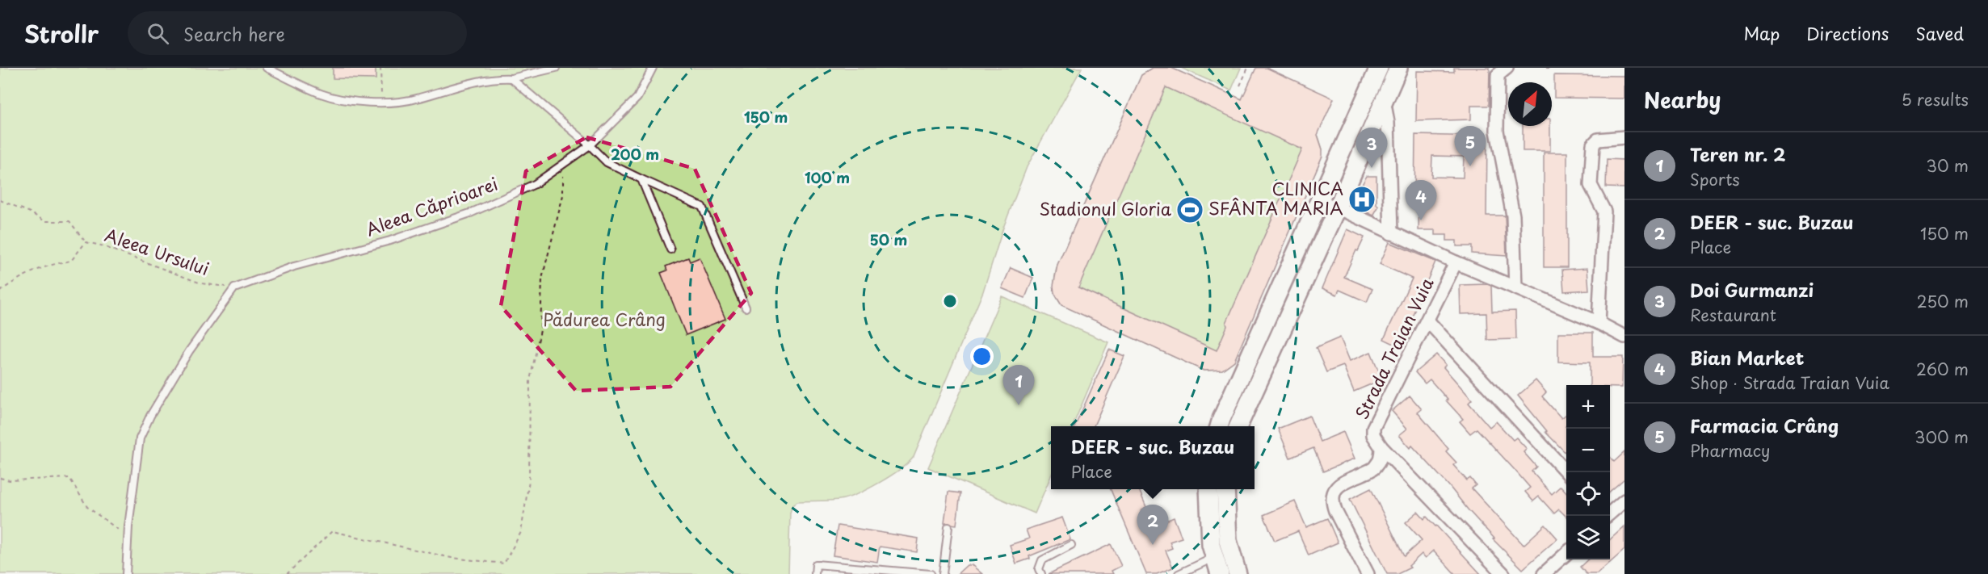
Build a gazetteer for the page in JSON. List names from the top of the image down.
{
  "streets": {
    "street": ["Strada Traian Vuia"],
    "lane": ["Aleea Căprioarei"],
    "path": ["Aleea Ursului"]
  },
  "crossings": [
    ["Aleea Căprioarei", "Aleea Ursului"]
  ],
  "parks": ["Pădurea Crâng"],
  "places": {
    "hospital": ["CLINICA SFÂNTA MARIA"],
    "sports": ["Stadionul Gloria"]
  },
  "north": "top right",
  "page": {
    "header": "Strollr",
    "search": "Search here",
    "nav": ["Map", "Directions", "Saved"],
    "heading": ["Nearby", "5 results"],
    "pins": [
      "5",
      "3",
      "4",
      "1",
      "2"
    ],
    "list": [
      {
        "mark": "1",
        "name": "Teren nr. 2",
        "note": "Sports",
        "value": "30 m"
      },
      {
        "mark": "2",
        "name": "DEER - suc. Buzau",
        "note": "Place",
        "value": "150 m"
      },
      {
        "mark": "3",
        "name": "Doi Gurmanzi",
        "note": "Restaurant",
        "value": "250 m"
      },
      {
        "mark": "4",
        "name": "Bian Market",
        "note": "Shop · Strada Traian Vuia",
        "value": "260 m"
      },
      {
        "mark": "5",
        "name": "Farmacia Crâng",
        "note": "Pharmacy",
        "value": "300 m"
      }
    ],
    "map_buttons": ["+", "−"],
    "popup": ["DEER - suc. Buzau", "Place"]
  },
  "rings": [
    "150 m",
    "200 m",
    "100 m",
    "50 m"
  ]
}
